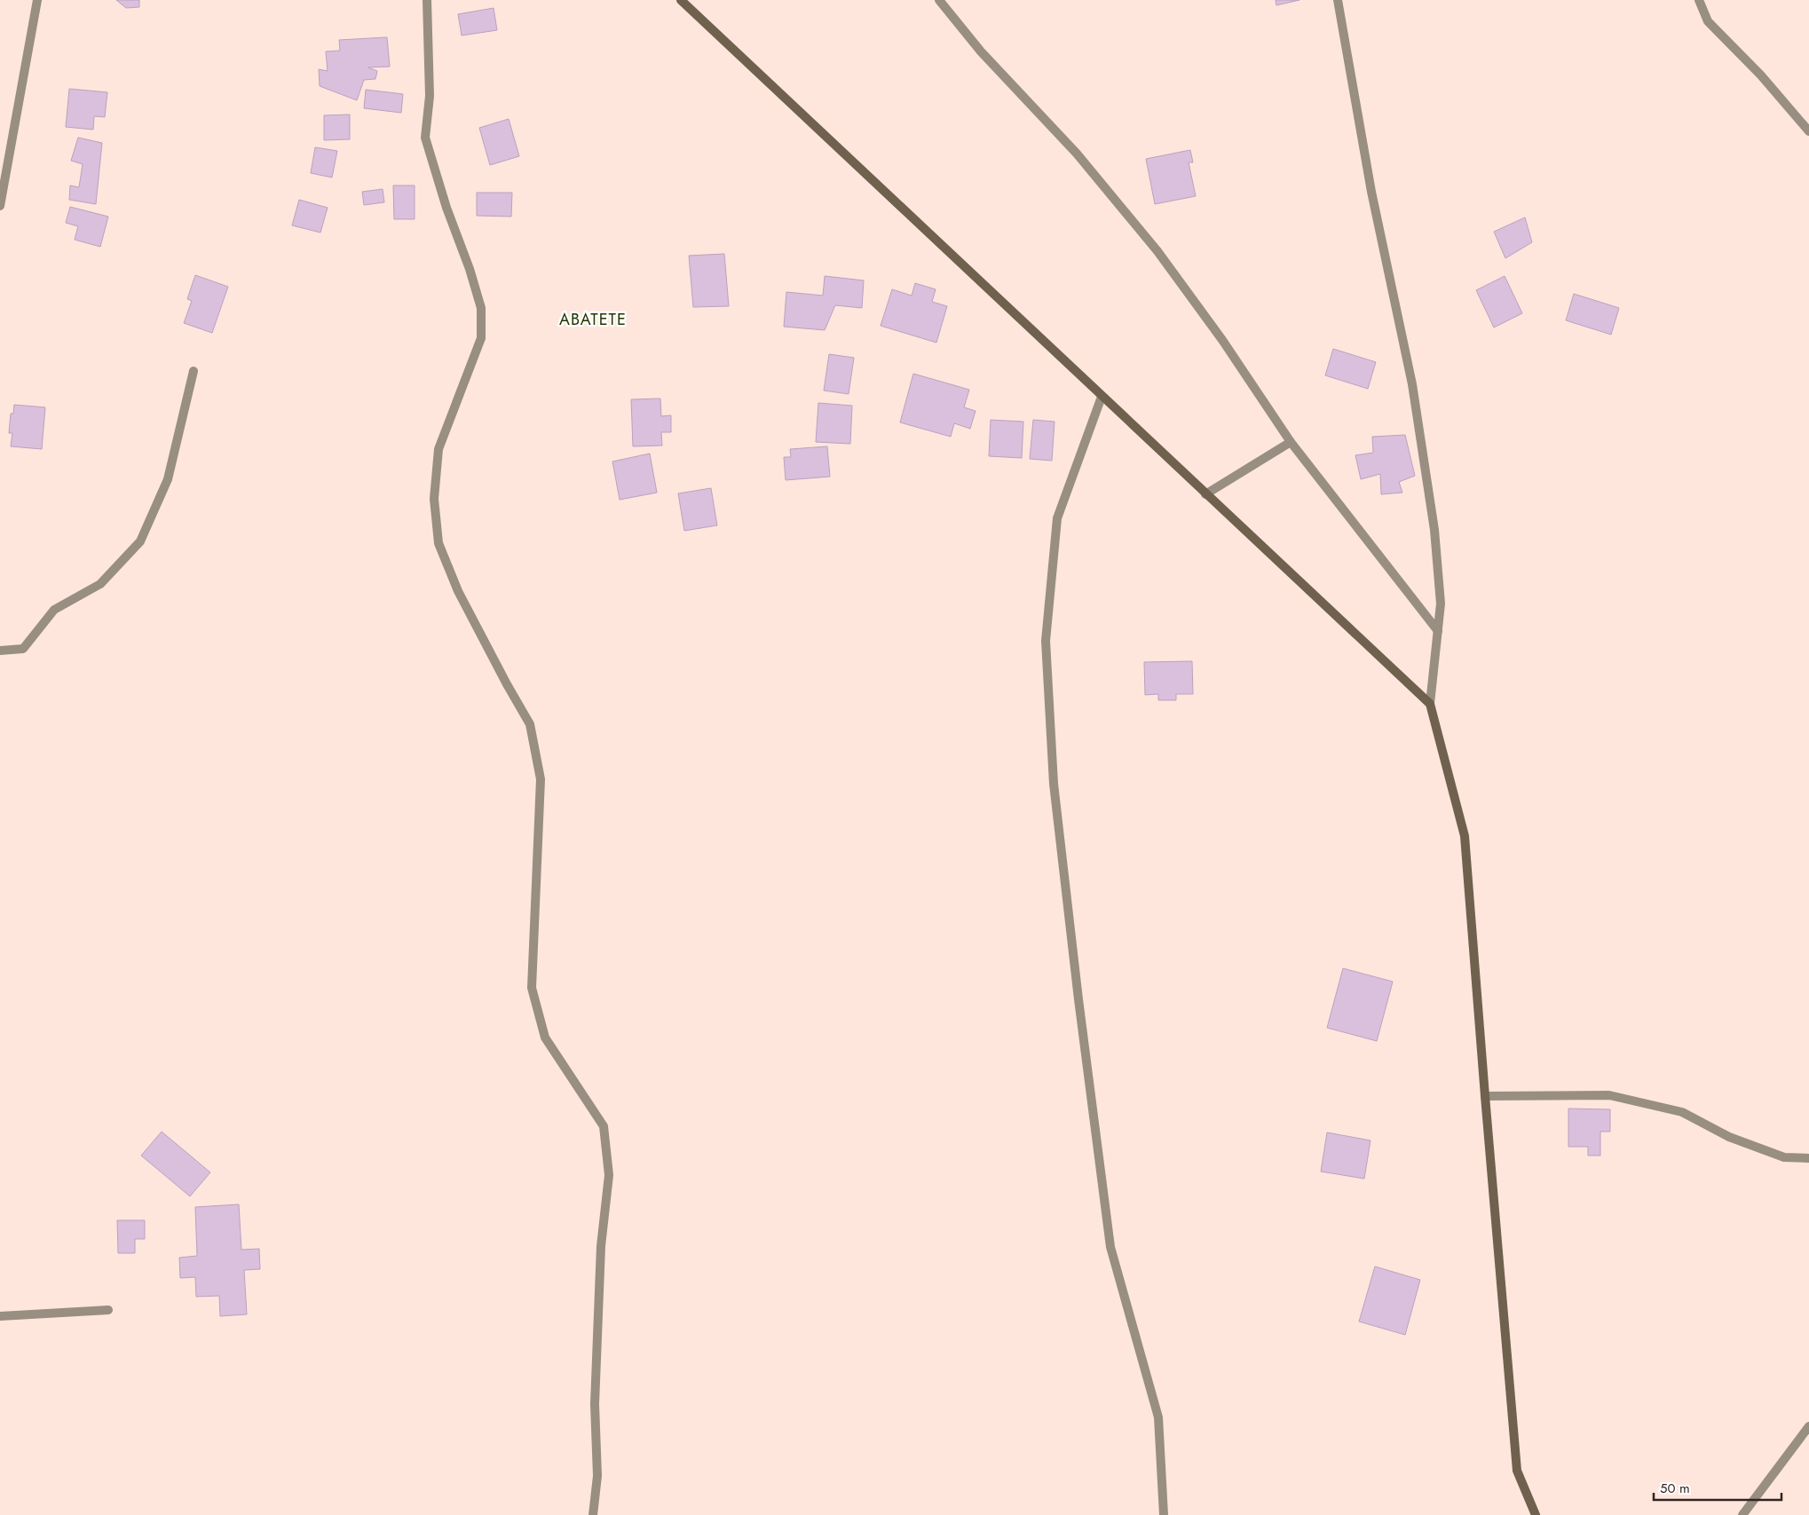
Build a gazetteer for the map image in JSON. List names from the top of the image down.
{
  "districts": ["ABATETE"],
  "scale_bar": "50 m"
}
